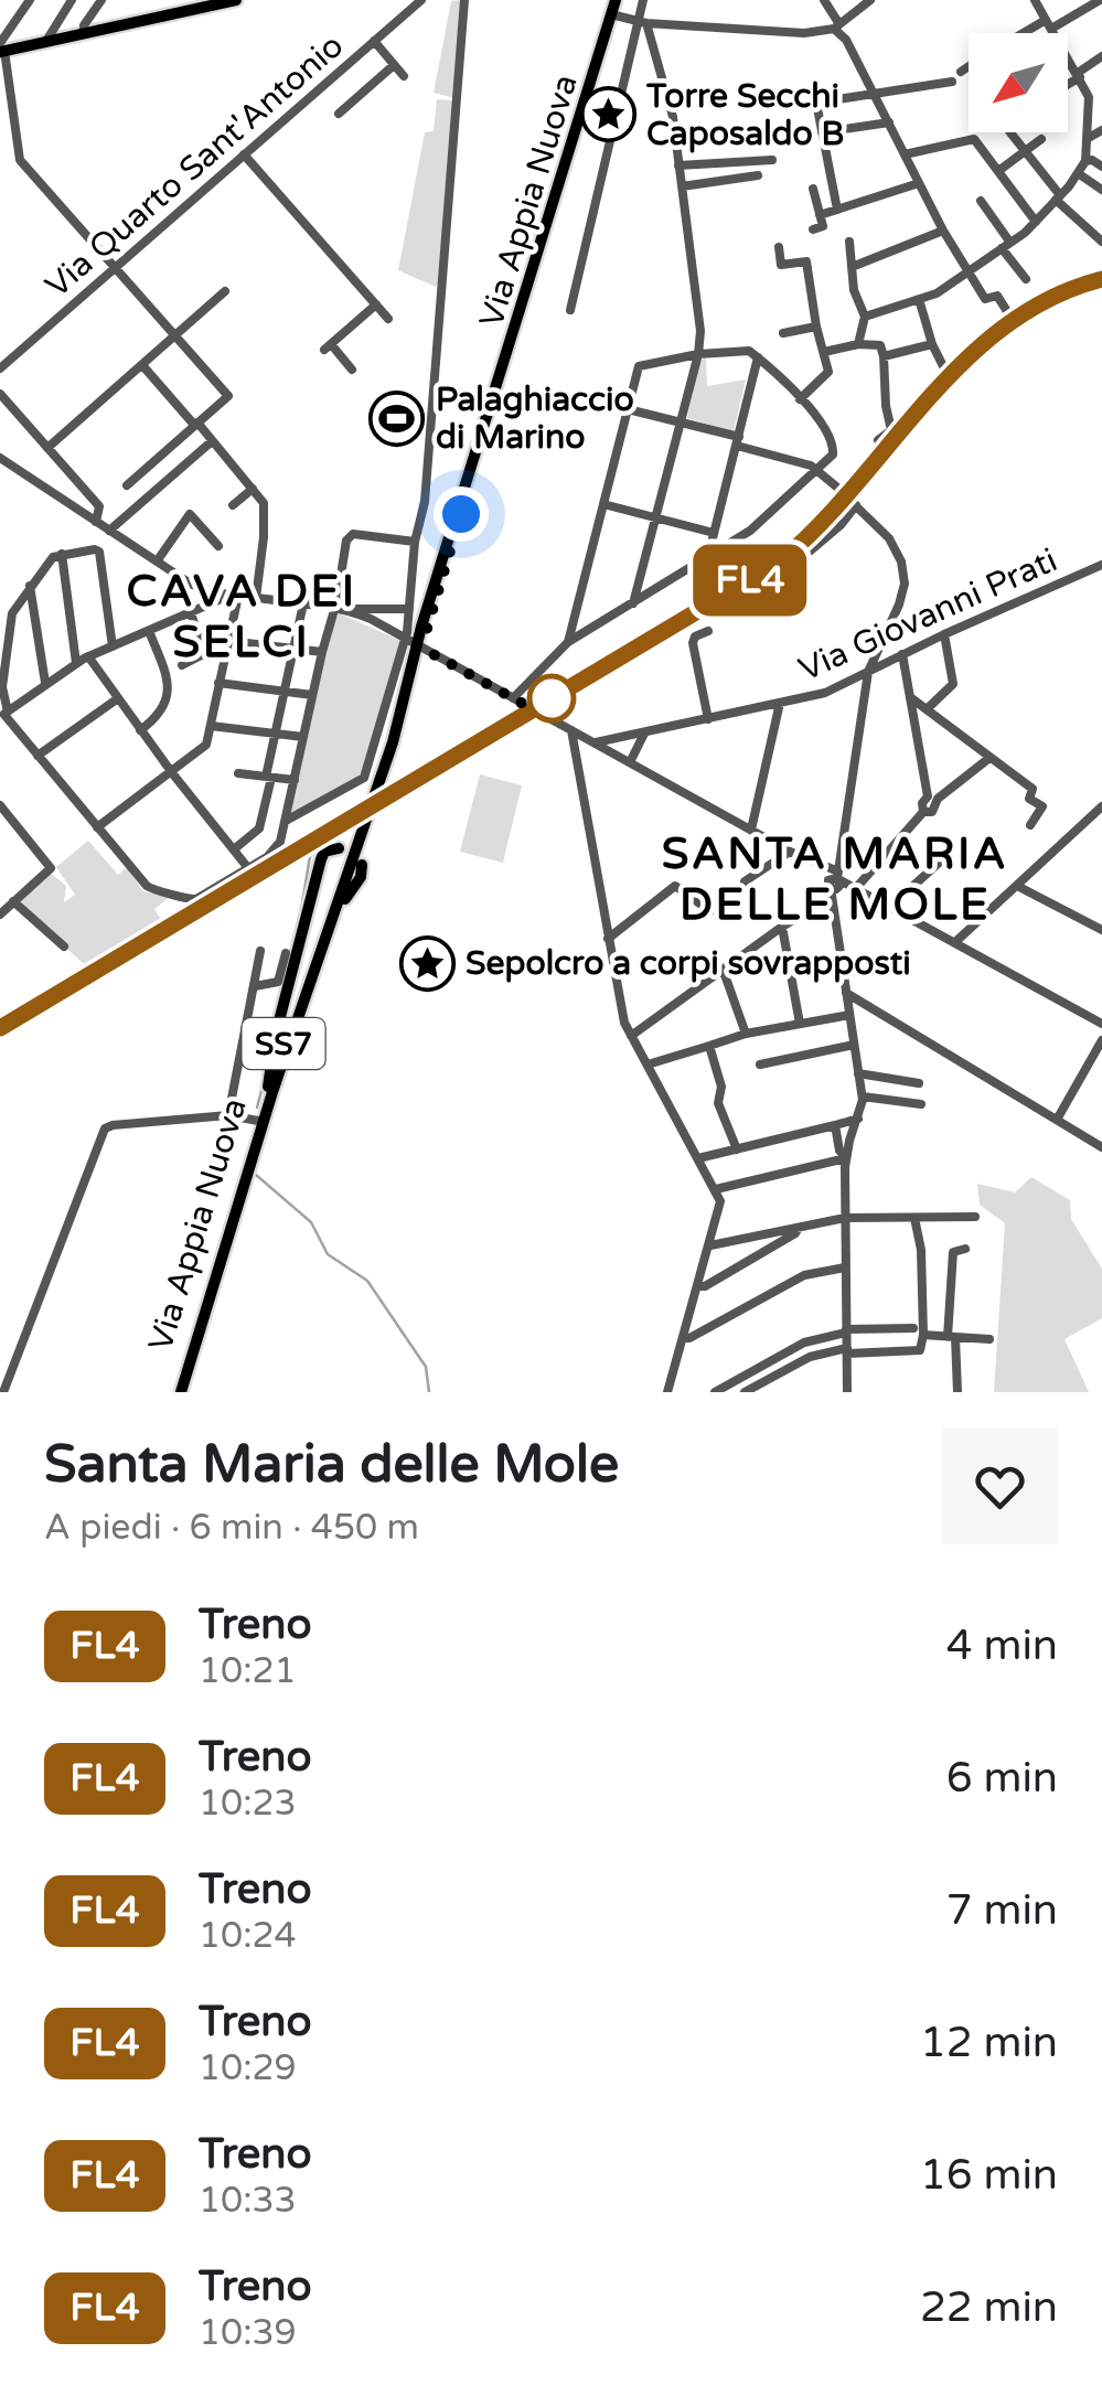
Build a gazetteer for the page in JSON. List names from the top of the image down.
{
  "streets": {
    "main road": ["Via Appia Nuova", "SS7"],
    "street": ["Via Quarto Sant'Antonio", "Via Giovanni Prati"]
  },
  "districts": ["CAVA DEI SELCI", "SANTA MARIA DELLE MOLE"],
  "places": {
    "place": ["Torre Secchi Caposaldo B", "Sepolcro a corpi sovrapposti"],
    "sports": ["Palaghiaccio di Marino"]
  },
  "north": "bottom left",
  "page": {
    "on_map": "FL4",
    "heading": ["Santa Maria delle Mole", "A piedi · 6 min · 450 m"],
    "list": [
      {
        "mark": "FL4",
        "name": "Treno",
        "note": "10:21",
        "value": "4 min"
      },
      {
        "mark": "FL4",
        "name": "Treno",
        "note": "10:23",
        "value": "6 min"
      },
      {
        "mark": "FL4",
        "name": "Treno",
        "note": "10:24",
        "value": "7 min"
      },
      {
        "mark": "FL4",
        "name": "Treno",
        "note": "10:29",
        "value": "12 min"
      },
      {
        "mark": "FL4",
        "name": "Treno",
        "note": "10:33",
        "value": "16 min"
      },
      {
        "mark": "FL4",
        "name": "Treno",
        "note": "10:39",
        "value": "22 min"
      }
    ]
  }
}
